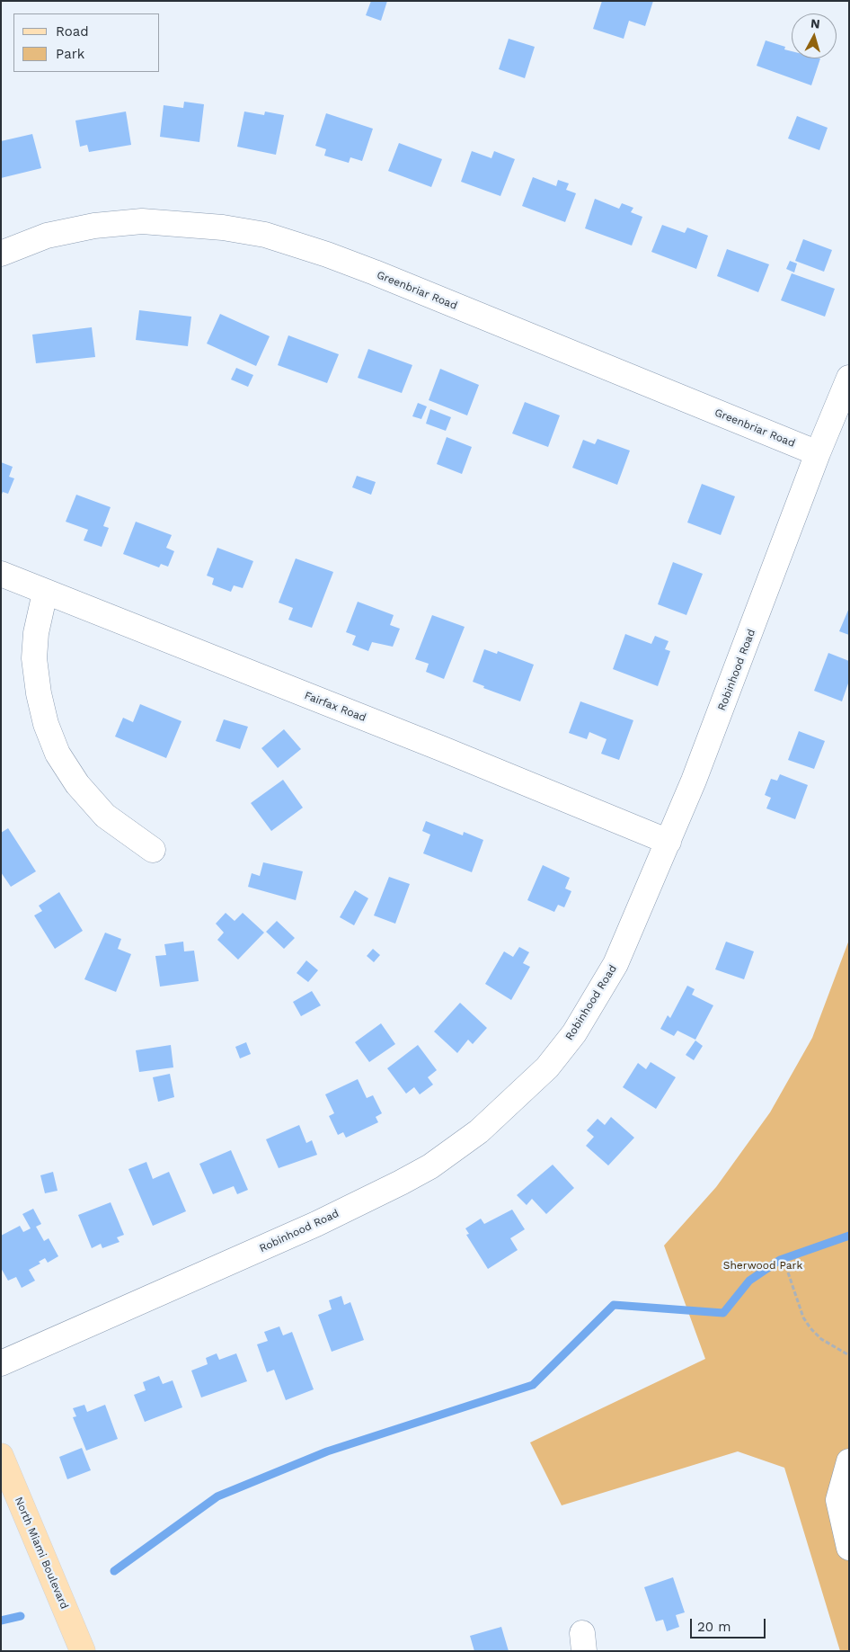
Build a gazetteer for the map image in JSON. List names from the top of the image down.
{
  "streets": {
    "main road": ["North Miami Boulevard"],
    "street": ["Greenbriar Road", "Robinhood Road", "Fairfax Road"]
  },
  "crossings": [
    ["Greenbriar Road", "Robinhood Road"],
    ["Robinhood Road", "Fairfax Road"]
  ],
  "parks": ["Sherwood Park"],
  "legend": ["Road", "Park"],
  "scale_bar": "20 m",
  "north": "top"
}
